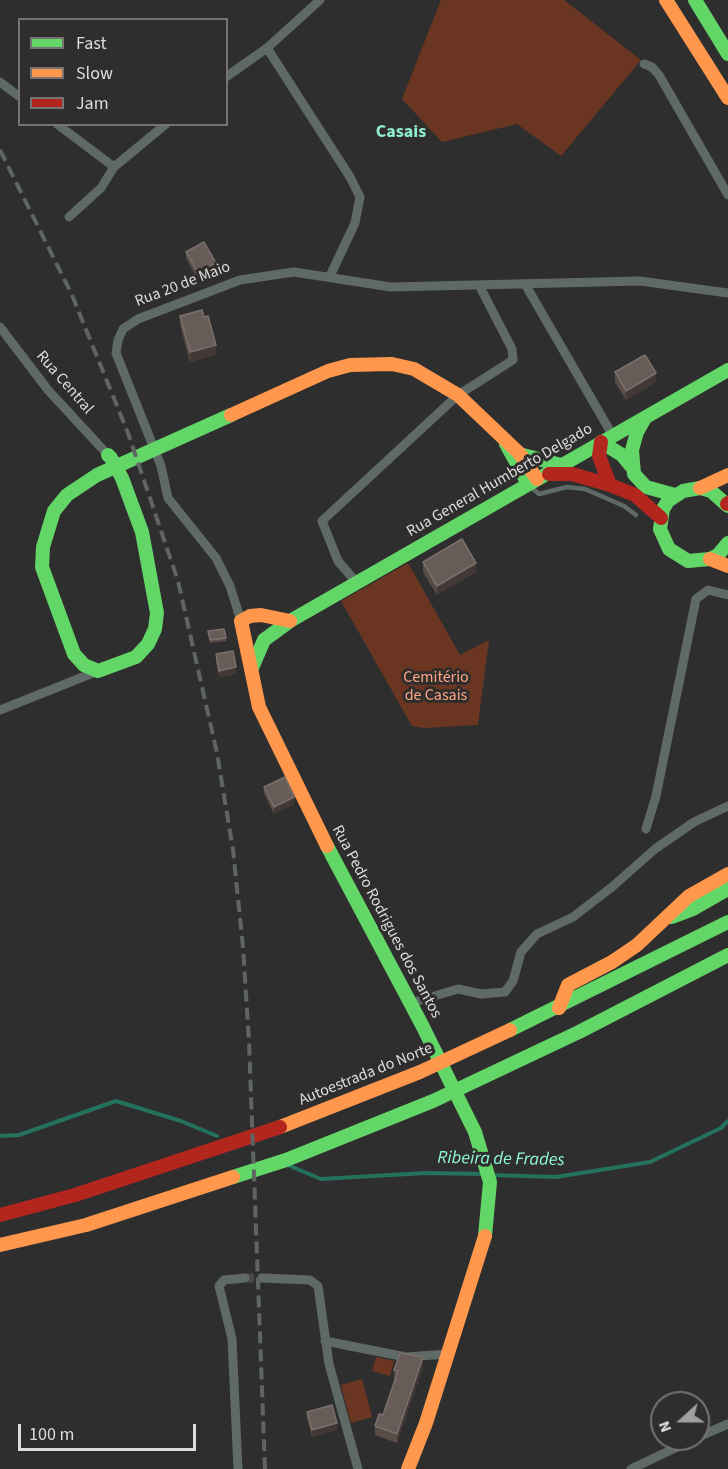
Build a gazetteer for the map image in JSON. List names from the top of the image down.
{
  "streets": {
    "main road": ["Rua General Humberto Delgado", "Rua Pedro Rodrigues dos Santos", "Autoestrada do Norte"],
    "street": ["Rua 20 de Maio", "Rua Central"]
  },
  "crossings": [
    ["Rua 20 de Maio", "Rua Pedro Rodrigues dos Santos"],
    ["Rua General Humberto Delgado", "Rua Pedro Rodrigues dos Santos"]
  ],
  "districts": ["Casais"],
  "water": ["Ribeira de Frades"],
  "parks": ["Cemitério de Casais"],
  "legend": ["Fast", "Slow", "Jam"],
  "scale_bar": "100 m",
  "north": "left"
}
